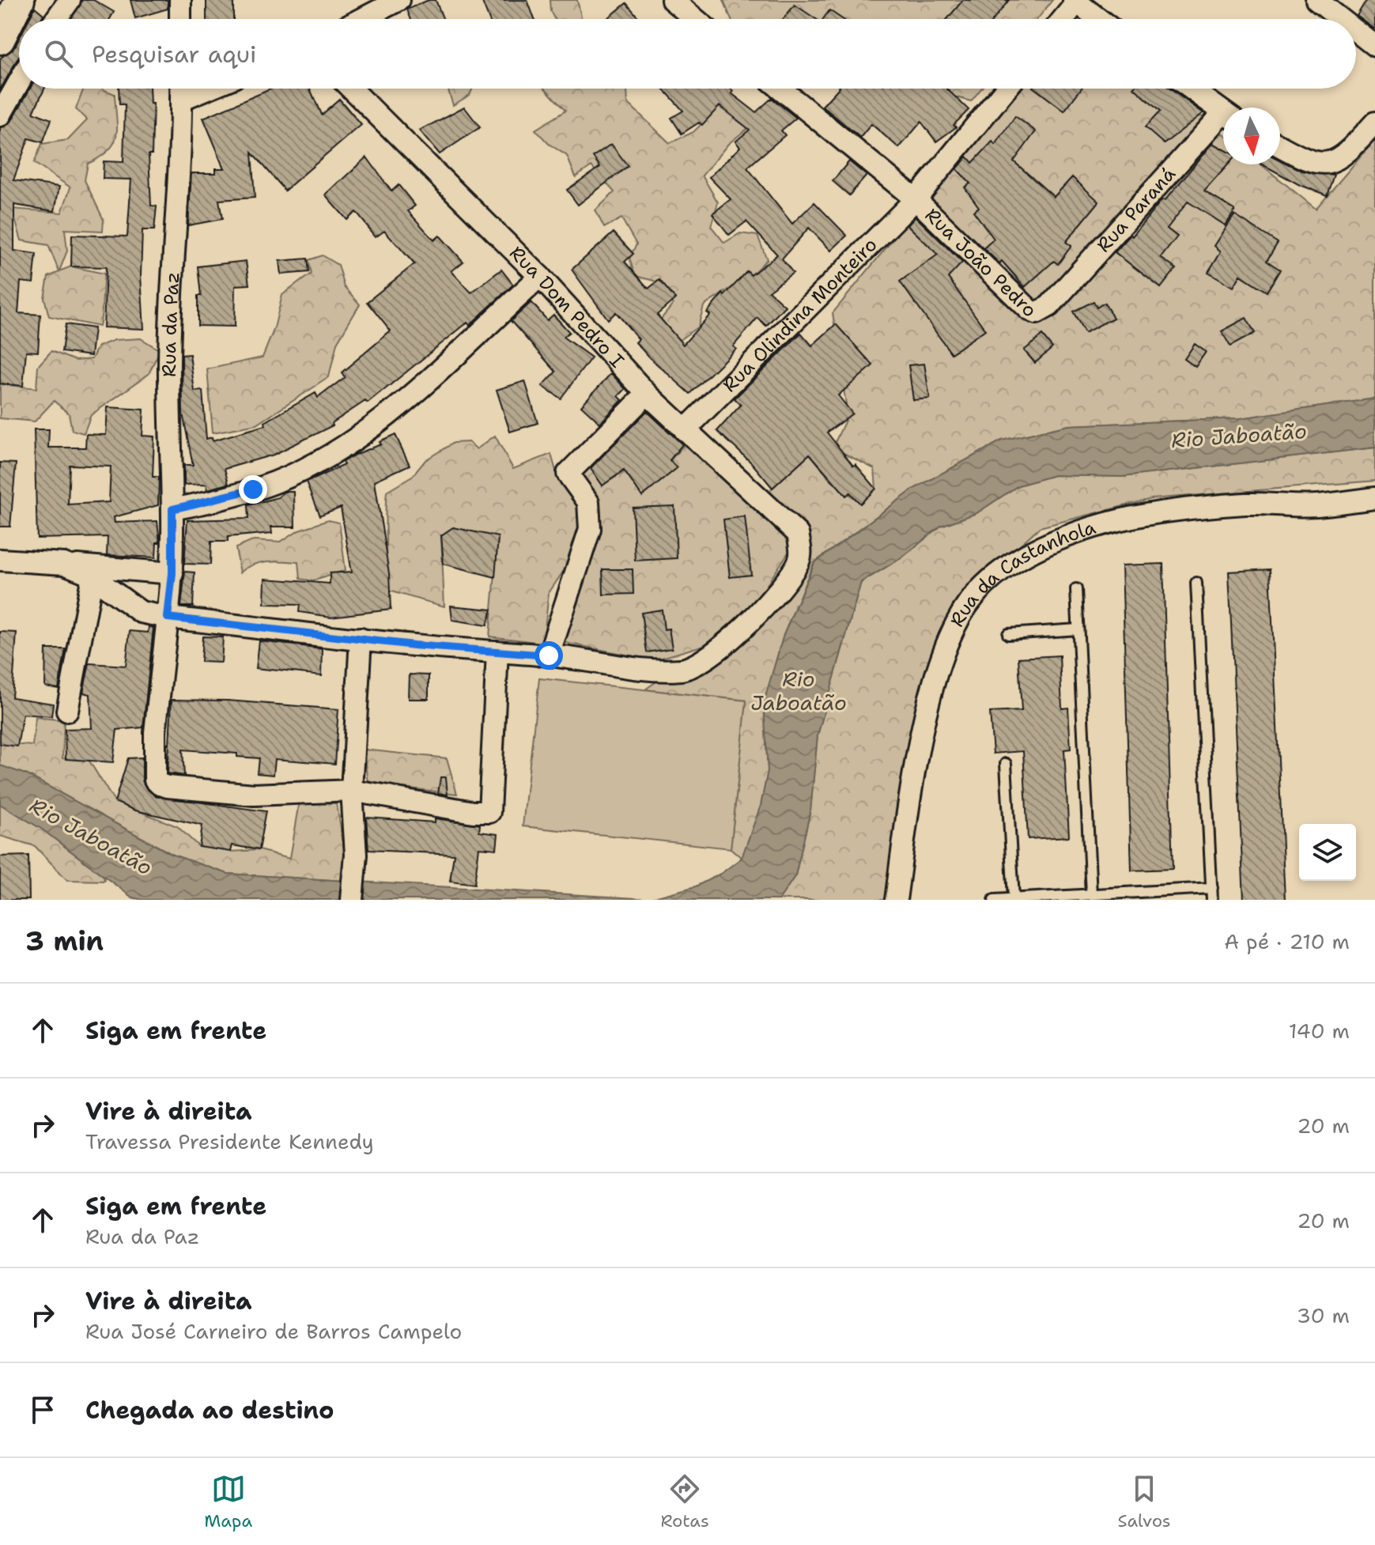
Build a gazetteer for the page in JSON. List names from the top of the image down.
{
  "streets": {
    "street": [
      "Rua Paraná",
      "Rua João Pedro",
      "Rua Dom Pedro I",
      "Rua Olindina Monteiro",
      "Rua da Paz",
      "Rua da Castanhola"
    ]
  },
  "crossings": [
    ["Rua Paraná", "Rua João Pedro"],
    ["Rua João Pedro", "Rua Olindina Monteiro"],
    ["Rua Dom Pedro I", "Rua Olindina Monteiro"]
  ],
  "water": ["Rio Jaboatão"],
  "north": "bottom",
  "page": {
    "search": "Pesquisar aqui",
    "heading": ["3 min", "A pé · 210 m"],
    "list": [
      ["Siga em frente", "140 m"],
      ["Vire à direita", "Travessa Presidente Kennedy", "20 m"],
      ["Siga em frente", "Rua da Paz", "20 m"],
      ["Vire à direita", "Rua José Carneiro de Barros Campelo", "30 m"],
      "Chegada ao destino"
    ],
    "nav": ["Mapa", "Rotas", "Salvos"]
  }
}
